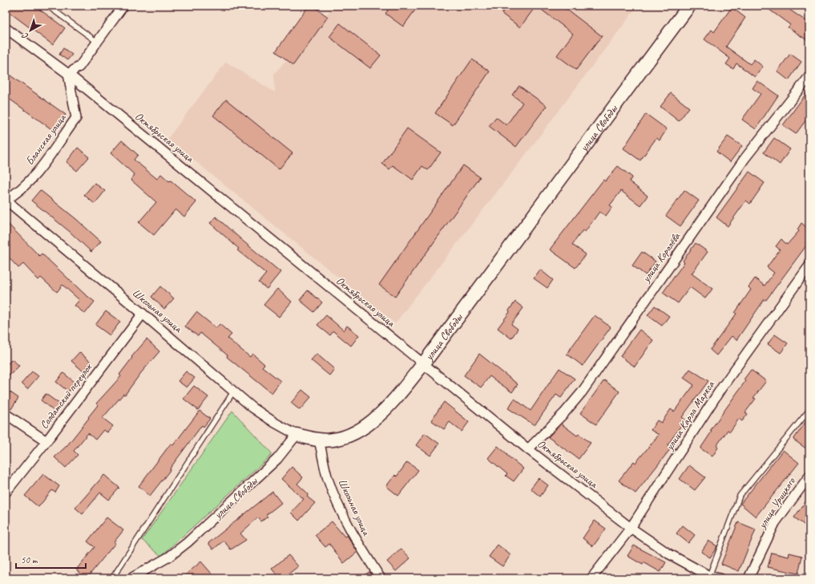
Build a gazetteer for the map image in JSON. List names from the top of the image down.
{
  "streets": {
    "street": [
      "улица Свободы",
      "Октябрьская улица",
      "Бланская улица",
      "улица Королёва",
      "Школьная улица",
      "Солдатский переулок",
      "улица Карла Маркса",
      "улица Урицкого"
    ]
  },
  "crossings": [
    ["улица Свободы", "Октябрьская улица"],
    ["улица Свободы", "Школьная улица"],
    ["Октябрьская улица", "Бланская улица"],
    ["Октябрьская улица", "улица Королёва"],
    ["Октябрьская улица", "улица Карла Маркса"],
    ["Бланская улица", "Школьная улица"],
    ["Школьная улица", "Солдатский переулок"]
  ],
  "scale_bar": "50 m",
  "north": "bottom left"
}
